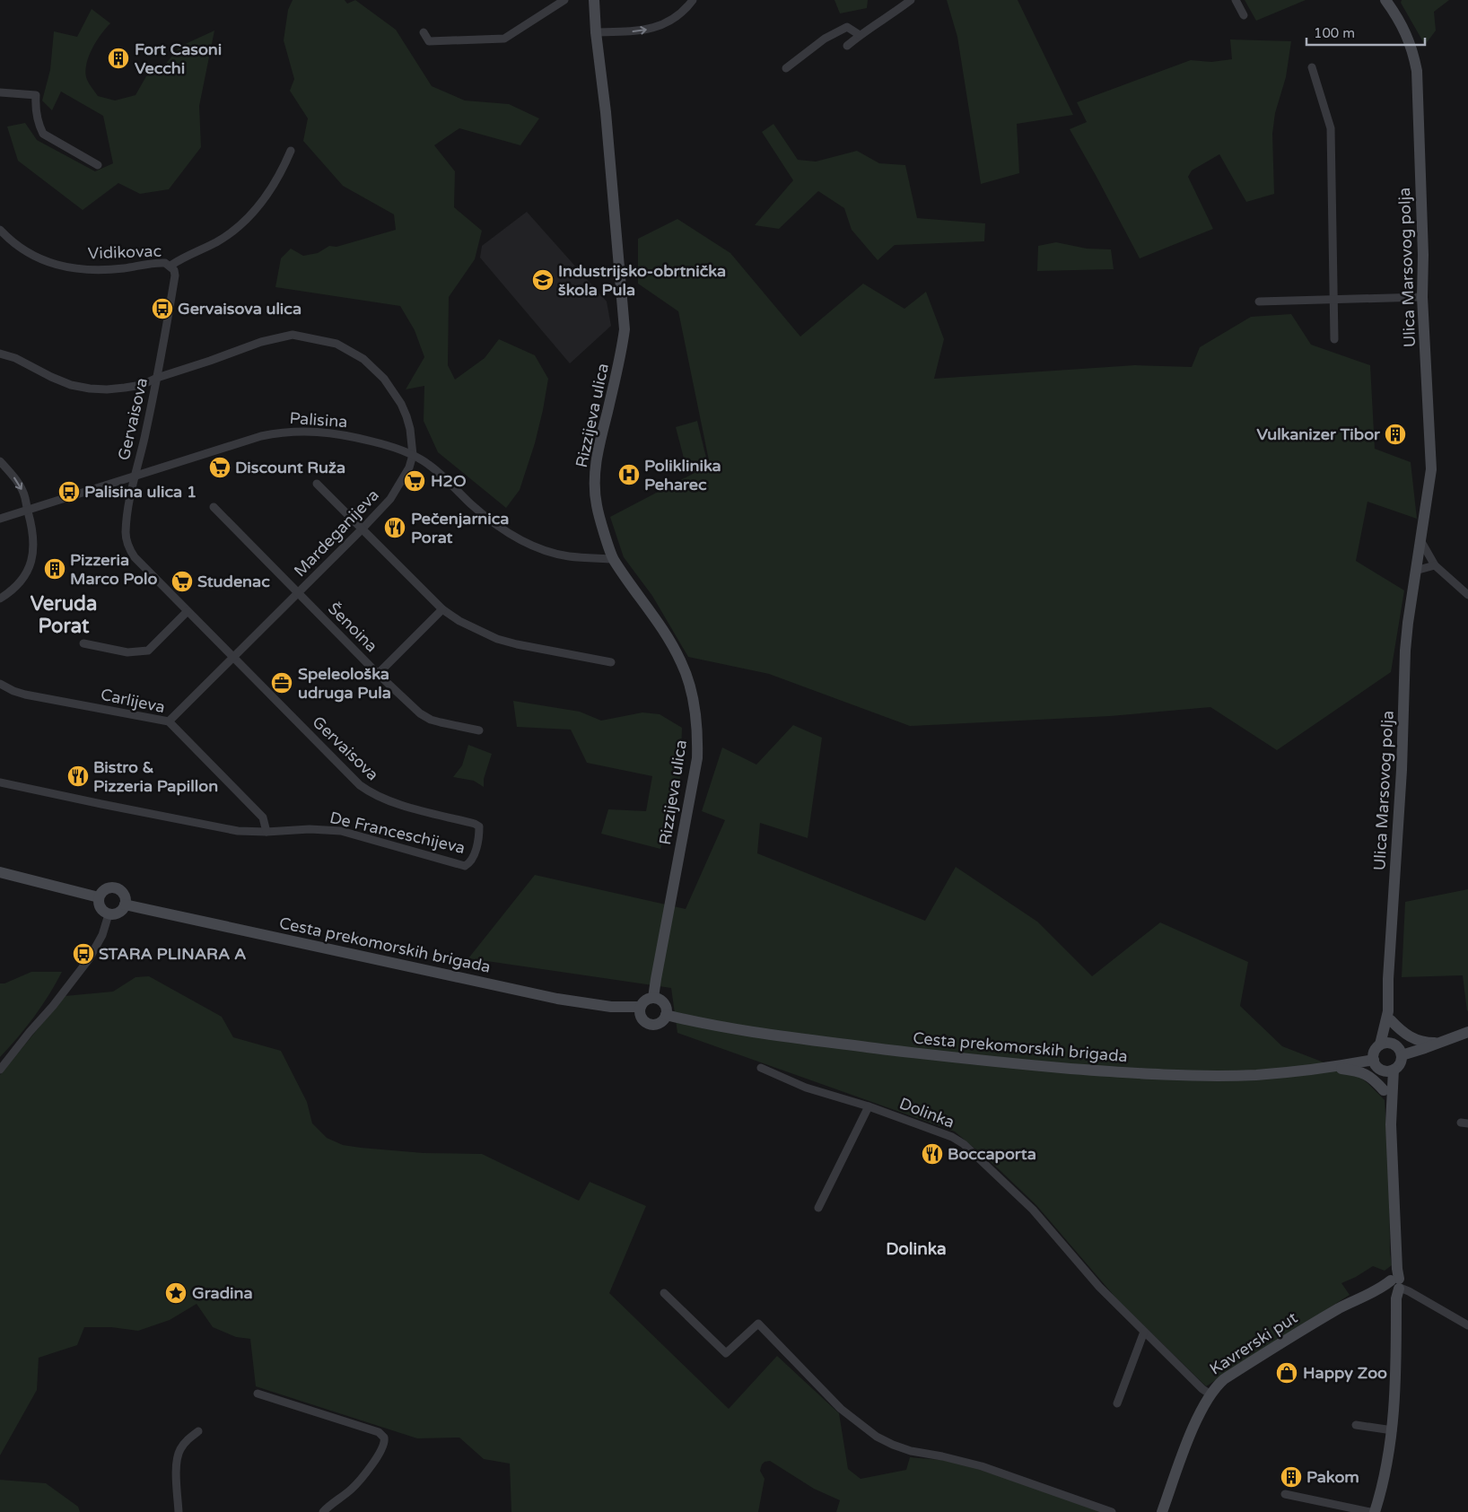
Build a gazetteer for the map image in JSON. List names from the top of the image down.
{
  "streets": {
    "main road": [
      "Ulica Marsovog polja",
      "Rizzijeva ulica",
      "Cesta prekomorskih brigada",
      "Kavrerski put"
    ],
    "street": [
      "Vidikovac",
      "Gervaisova",
      "Palisina",
      "Mardeganijeva",
      "Šenoina",
      "Carlijeva",
      "De Franceschijeva",
      "Dolinka"
    ]
  },
  "crossings": [
    ["Vidikovac", "Gervaisova"],
    ["Ulica Marsovog polja", "Cesta prekomorskih brigada"],
    ["Rizzijeva ulica", "Palisina"],
    ["Rizzijeva ulica", "Cesta prekomorskih brigada"],
    ["Gervaisova", "Palisina"],
    ["Gervaisova", "Mardeganijeva"],
    ["Gervaisova", "De Franceschijeva"],
    ["Palisina", "Mardeganijeva"],
    ["Mardeganijeva", "Šenoina"],
    ["Mardeganijeva", "Carlijeva"],
    ["Carlijeva", "De Franceschijeva"],
    ["Dolinka", "Kavrerski put"]
  ],
  "districts": ["Veruda Porat", "Dolinka"],
  "places": {
    "building": [
      "Fort Casoni Vecchi",
      "Vulkanizer Tibor",
      "Pizzeria Marco Polo",
      "Pakom"
    ],
    "school or university": ["Industrijsko-obrtnička škola Pula"],
    "bus stop": ["Gervaisova ulica", "Palisina ulica 1", "STARA PLINARA A"],
    "supermarket": ["Discount Ruža", "H2O", "Studenac"],
    "hospital": ["Poliklinika Peharec"],
    "restaurant": ["Pečenjarnica Porat", "Bistro & Pizzeria Papillon", "Boccaporta"],
    "office": ["Speleološka udruga Pula"],
    "place": ["Gradina"],
    "shop": ["Happy Zoo"]
  },
  "scale_bar": "100 m"
}
